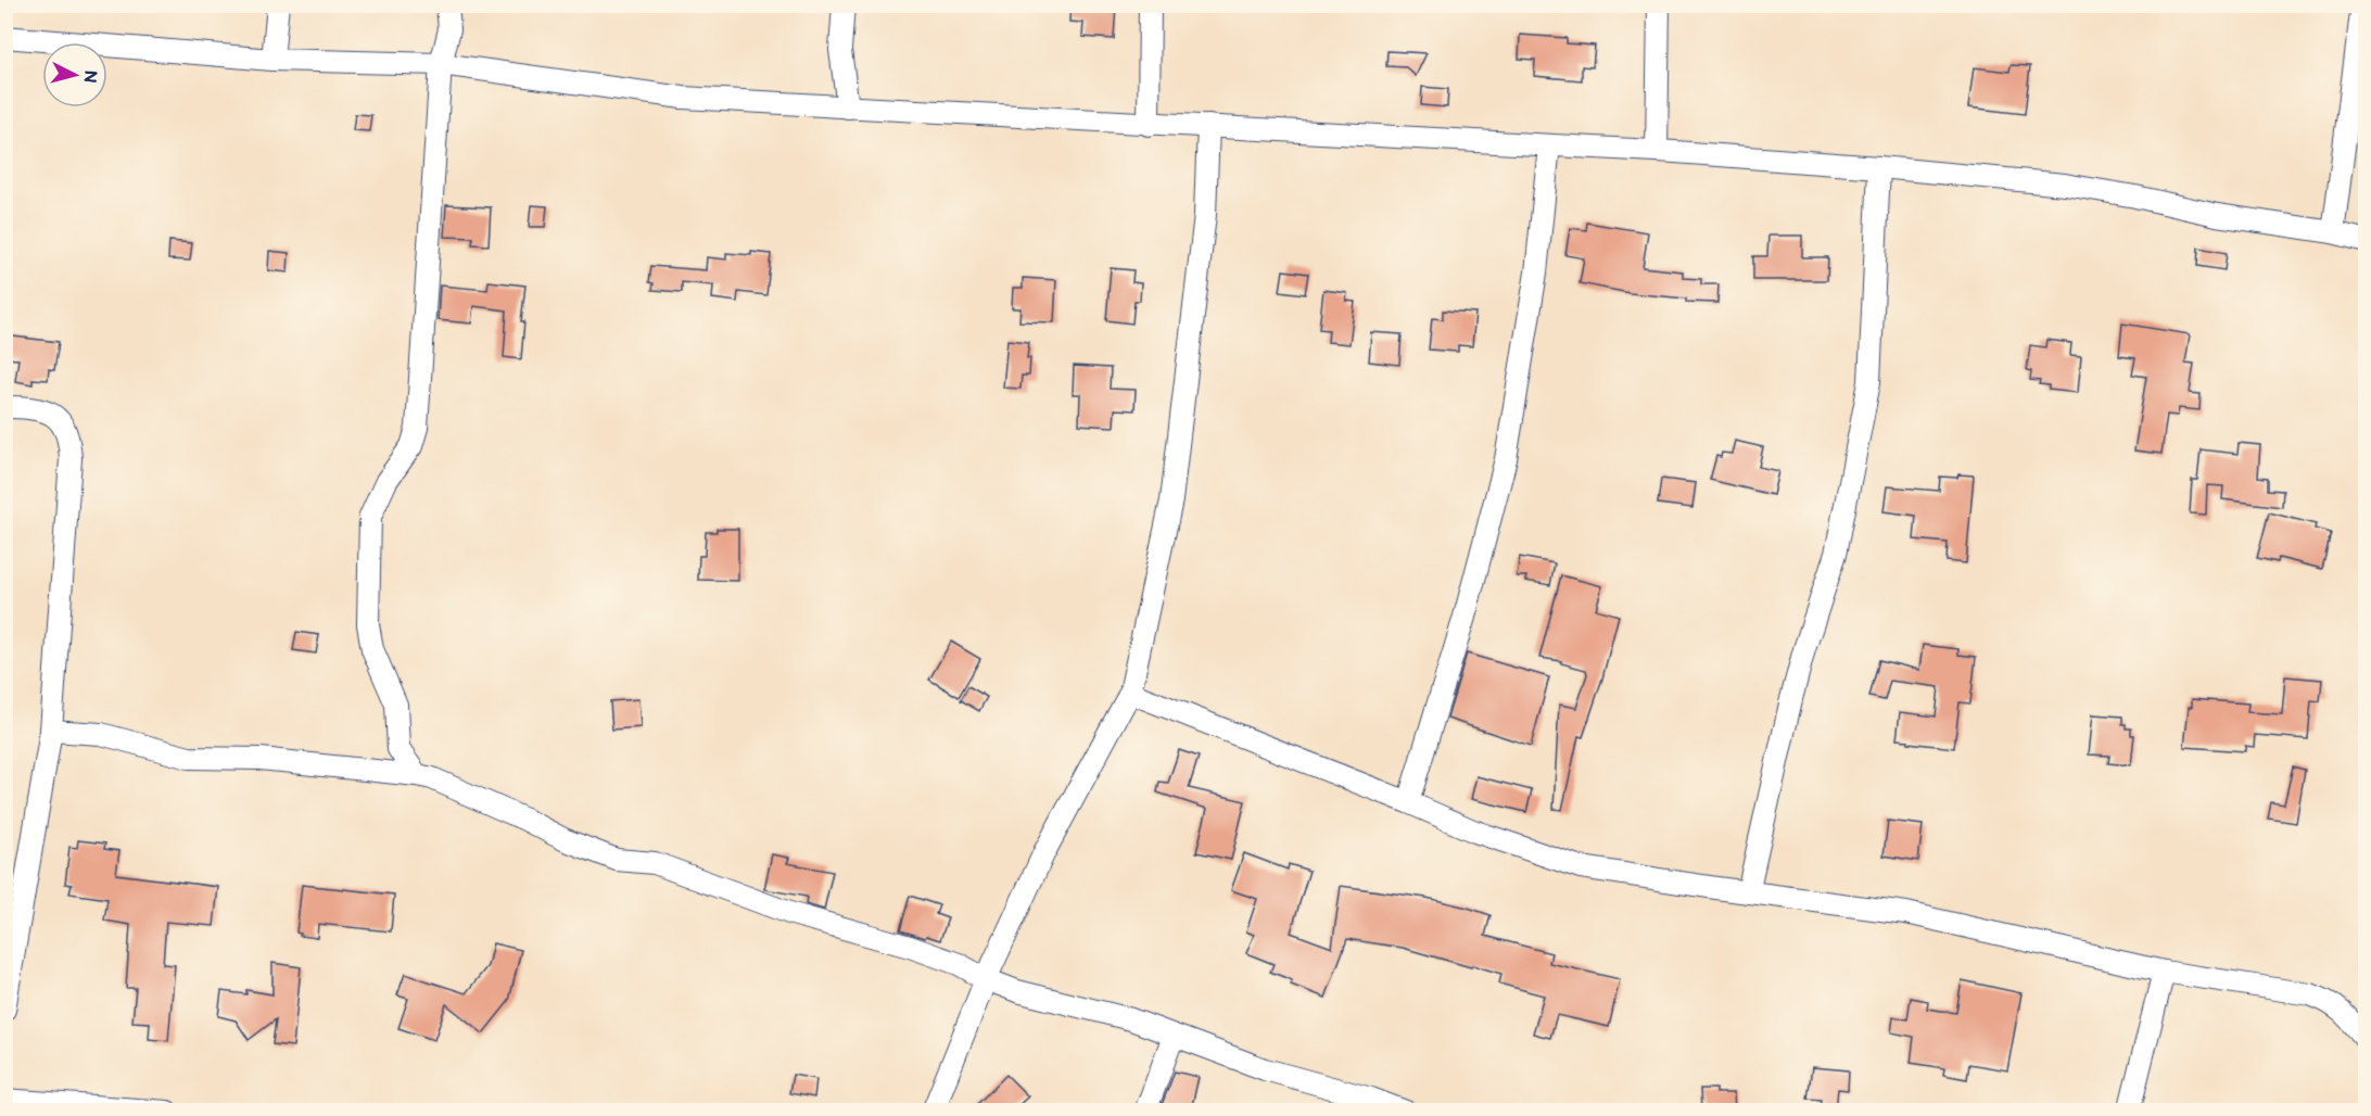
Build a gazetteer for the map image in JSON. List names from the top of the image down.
{
  "north": "right"
}
